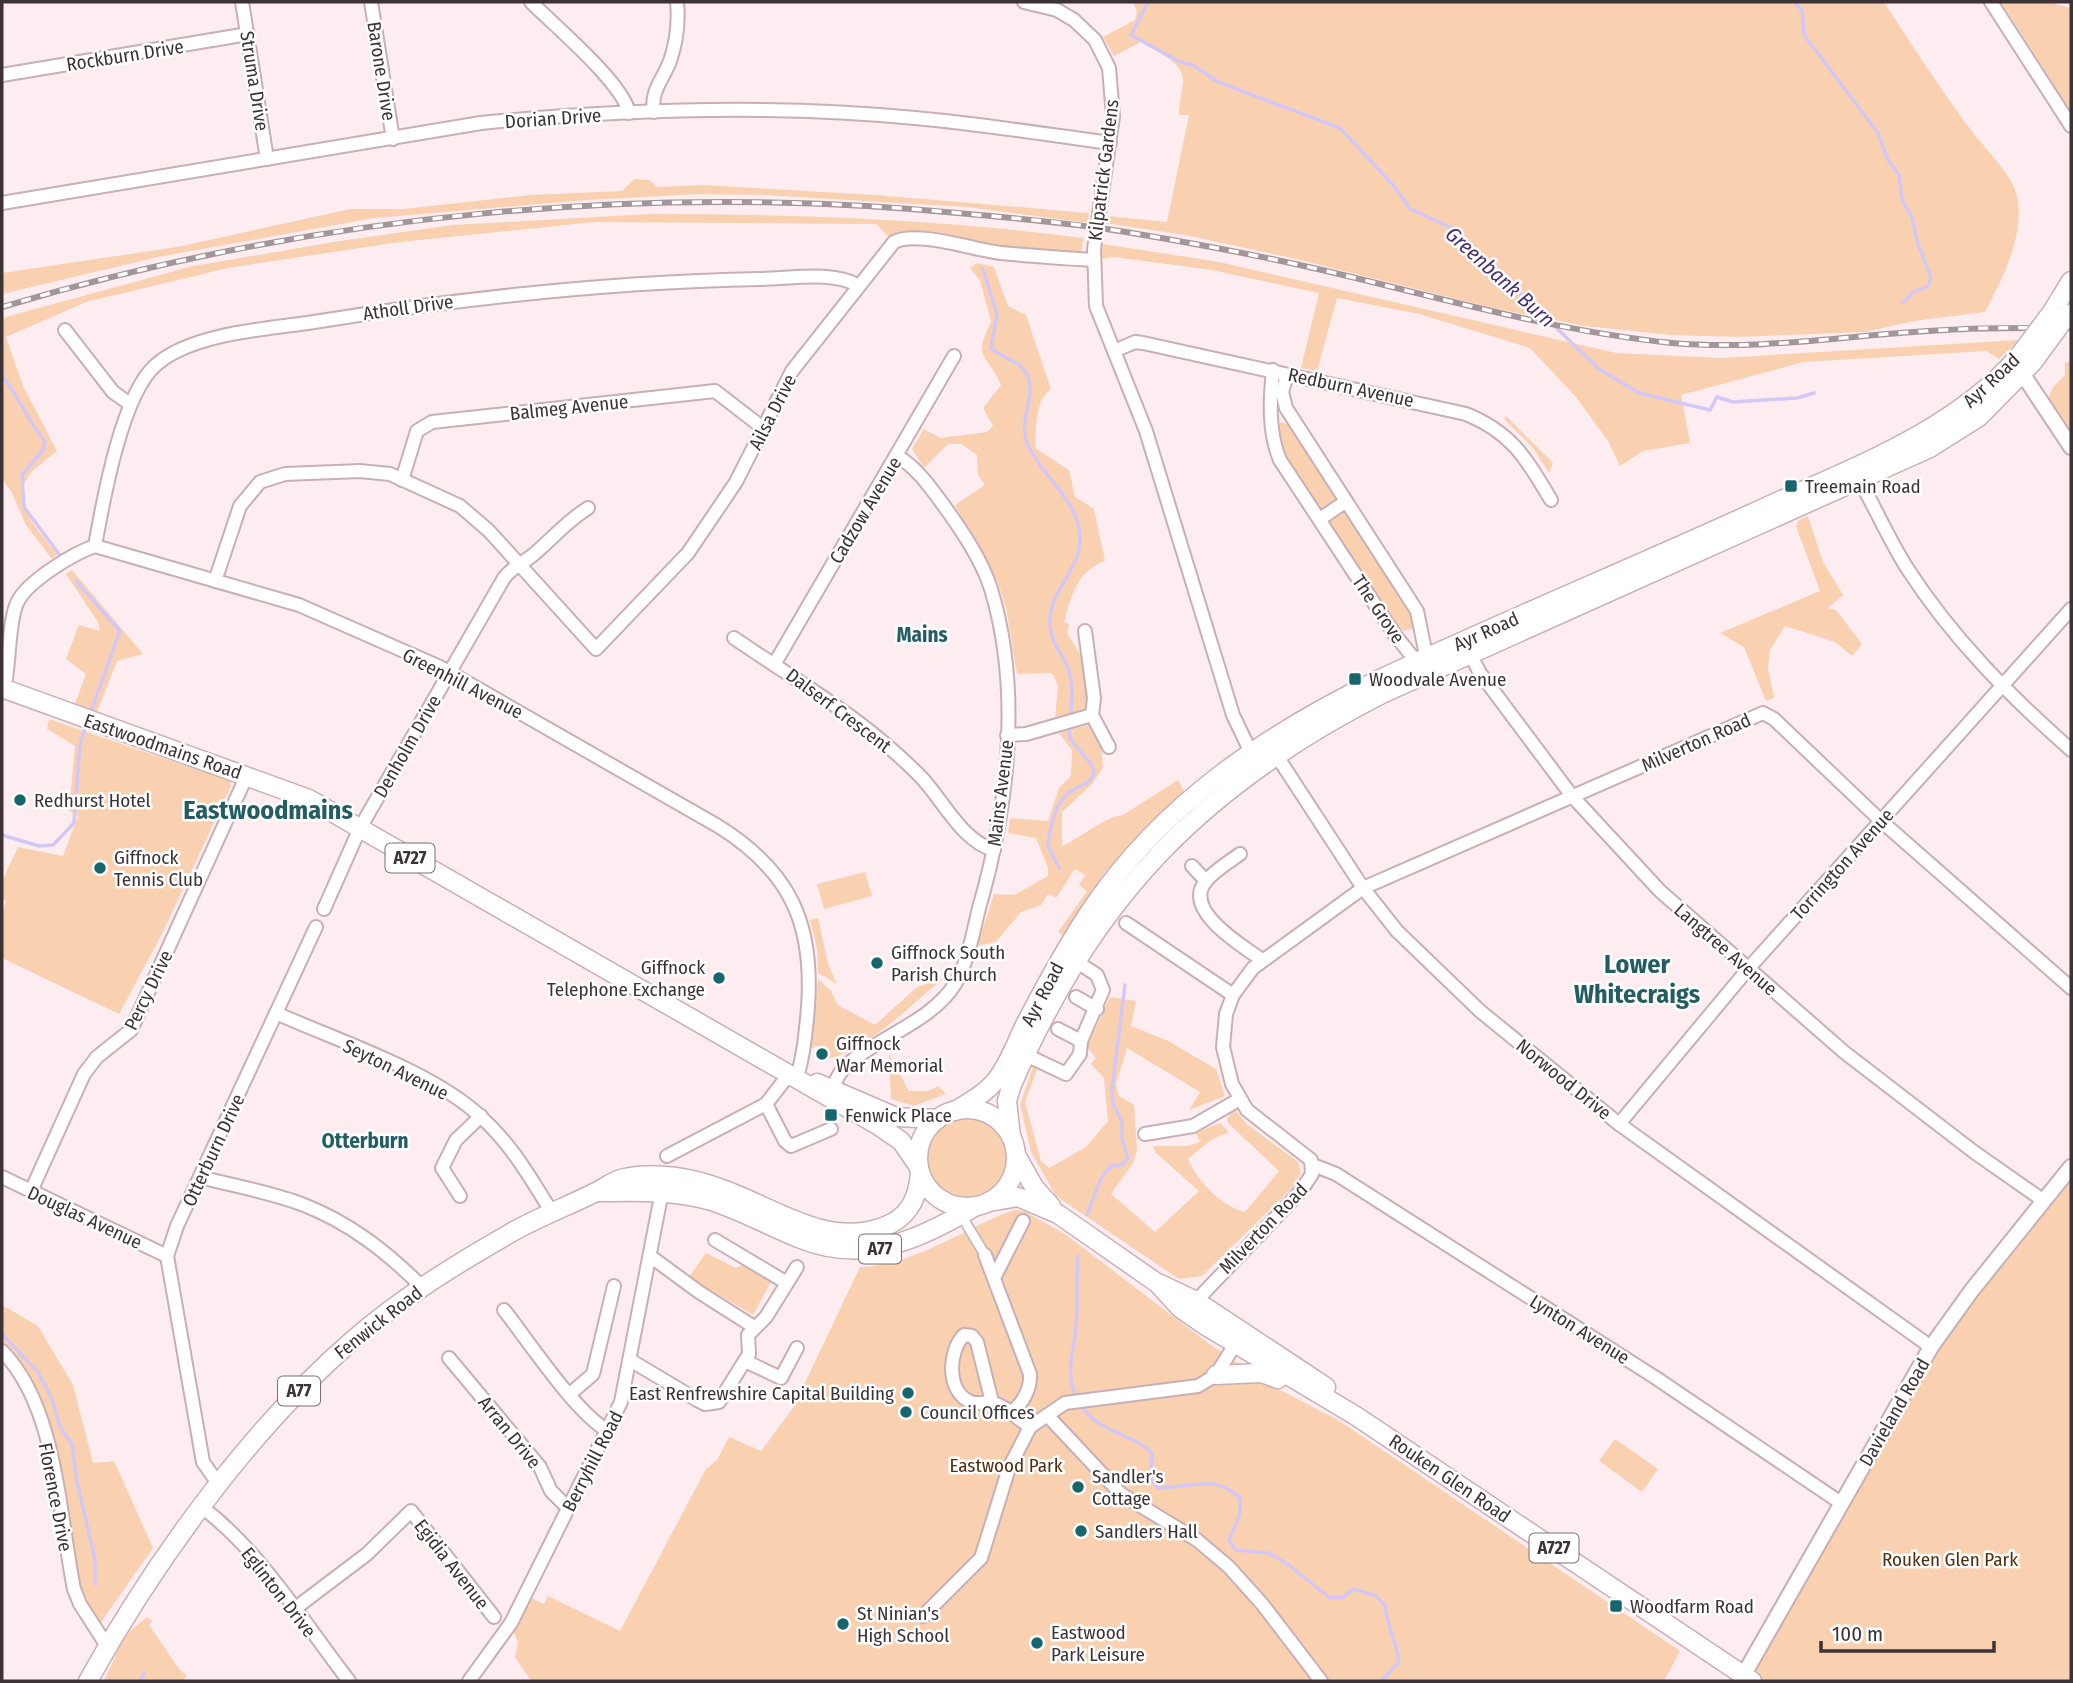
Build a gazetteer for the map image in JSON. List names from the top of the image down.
{
  "streets": {
    "main road": [
      "Ayr Road",
      "Eastwoodmains Road",
      "A727",
      "A77",
      "Fenwick Road",
      "Rouken Glen Road"
    ],
    "street": [
      "Rockburn Drive",
      "Barone Drive",
      "Struma Drive",
      "Dorian Drive",
      "Kilpatrick Gardens",
      "Atholl Drive",
      "Redburn Avenue",
      "Balmeg Avenue",
      "Ailsa Drive",
      "Cadzow Avenue",
      "The Grove",
      "Greenhill Avenue",
      "Dalserf Crescent",
      "Milverton Road",
      "Denholm Drive",
      "Mains Avenue",
      "Torrington Avenue",
      "Langtree Avenue",
      "Percy Drive",
      "Seyton Avenue",
      "Norwood Drive",
      "Otterburn Drive",
      "Douglas Avenue",
      "Lynton Avenue",
      "Davieland Road",
      "Arran Drive",
      "Berryhill Road",
      "Florence Drive",
      "Egidia Avenue",
      "Eglinton Drive"
    ]
  },
  "crossings": [
    ["Rockburn Drive", "Struma Drive"],
    ["Barone Drive", "Dorian Drive"],
    ["Struma Drive", "Dorian Drive"],
    ["Dorian Drive", "Kilpatrick Gardens"],
    ["Kilpatrick Gardens", "Ailsa Drive"],
    ["Atholl Drive", "Ailsa Drive"],
    ["Atholl Drive", "Greenhill Avenue"],
    ["Ayr Road", "The Grove"],
    ["Ayr Road", "Eastwoodmains Road"],
    ["Ayr Road", "Langtree Avenue"],
    ["Ayr Road", "Norwood Drive"],
    ["Ayr Road", "Fenwick Road"],
    ["Ayr Road", "Rouken Glen Road"],
    ["Redburn Avenue", "The Grove"],
    ["Balmeg Avenue", "Ailsa Drive"],
    ["Ailsa Drive", "Denholm Drive"],
    ["Cadzow Avenue", "Dalserf Crescent"],
    ["Cadzow Avenue", "Mains Avenue"],
    ["Greenhill Avenue", "Eastwoodmains Road"],
    ["Greenhill Avenue", "Denholm Drive"],
    ["Dalserf Crescent", "Mains Avenue"],
    ["Milverton Road", "Torrington Avenue"],
    ["Milverton Road", "Langtree Avenue"],
    ["Milverton Road", "Norwood Drive"],
    ["Milverton Road", "Lynton Avenue"],
    ["Milverton Road", "Rouken Glen Road"],
    ["Eastwoodmains Road", "Denholm Drive"],
    ["Eastwoodmains Road", "Mains Avenue"],
    ["Eastwoodmains Road", "Percy Drive"],
    ["Eastwoodmains Road", "Otterburn Drive"],
    ["Eastwoodmains Road", "Fenwick Road"],
    ["Eastwoodmains Road", "Rouken Glen Road"],
    ["Denholm Drive", "Otterburn Drive"],
    ["Torrington Avenue", "Langtree Avenue"],
    ["Torrington Avenue", "Norwood Drive"],
    ["Langtree Avenue", "Davieland Road"],
    ["Percy Drive", "Douglas Avenue"],
    ["Seyton Avenue", "Otterburn Drive"],
    ["Seyton Avenue", "Fenwick Road"],
    ["Norwood Drive", "Davieland Road"],
    ["Otterburn Drive", "Douglas Avenue"],
    ["Fenwick Road", "Berryhill Road"],
    ["Fenwick Road", "Rouken Glen Road"],
    ["Fenwick Road", "Florence Drive"],
    ["Fenwick Road", "Eglinton Drive"],
    ["Lynton Avenue", "Davieland Road"],
    ["Davieland Road", "Rouken Glen Road"],
    ["Arran Drive", "Berryhill Road"],
    ["Egidia Avenue", "Eglinton Drive"]
  ],
  "districts": [
    "Mains",
    "Eastwoodmains",
    "Lower Whitecraigs",
    "Otterburn"
  ],
  "water": ["Greenbank Burn"],
  "parks": ["Eastwood Park", "Rouken Glen Park"],
  "places": {
    "transit": [
      "Treemain Road",
      "Woodvale Avenue",
      "Fenwick Place",
      "Woodfarm Road"
    ],
    "other": [
      "Redhurst Hotel",
      "Giffnock Tennis Club",
      "Giffnock South Parish Church",
      "Giffnock Telephone Exchange",
      "Giffnock War Memorial",
      "East Renfrewshire Capital Building",
      "Council Offices",
      "Sandler's Cottage",
      "Sandlers Hall",
      "St Ninian's High School",
      "Eastwood Park Leisure"
    ]
  },
  "scale_bar": "100 m"
}
